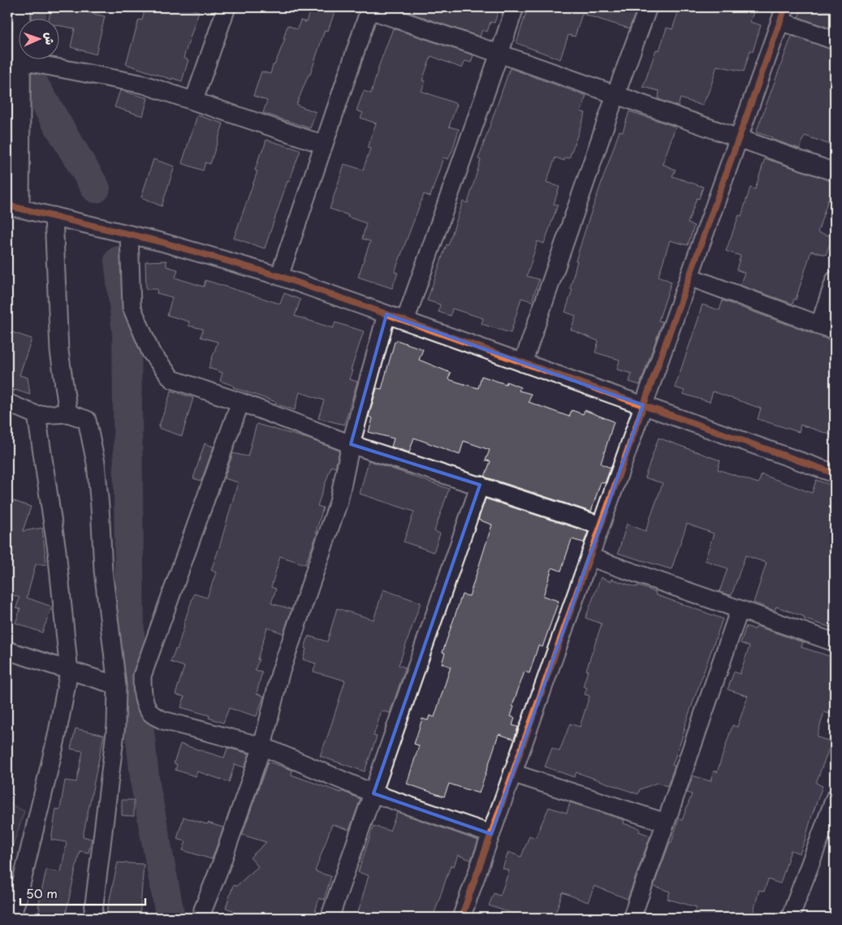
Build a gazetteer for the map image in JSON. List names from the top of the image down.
{
  "scale_bar": "50 m",
  "north": "right"
}
